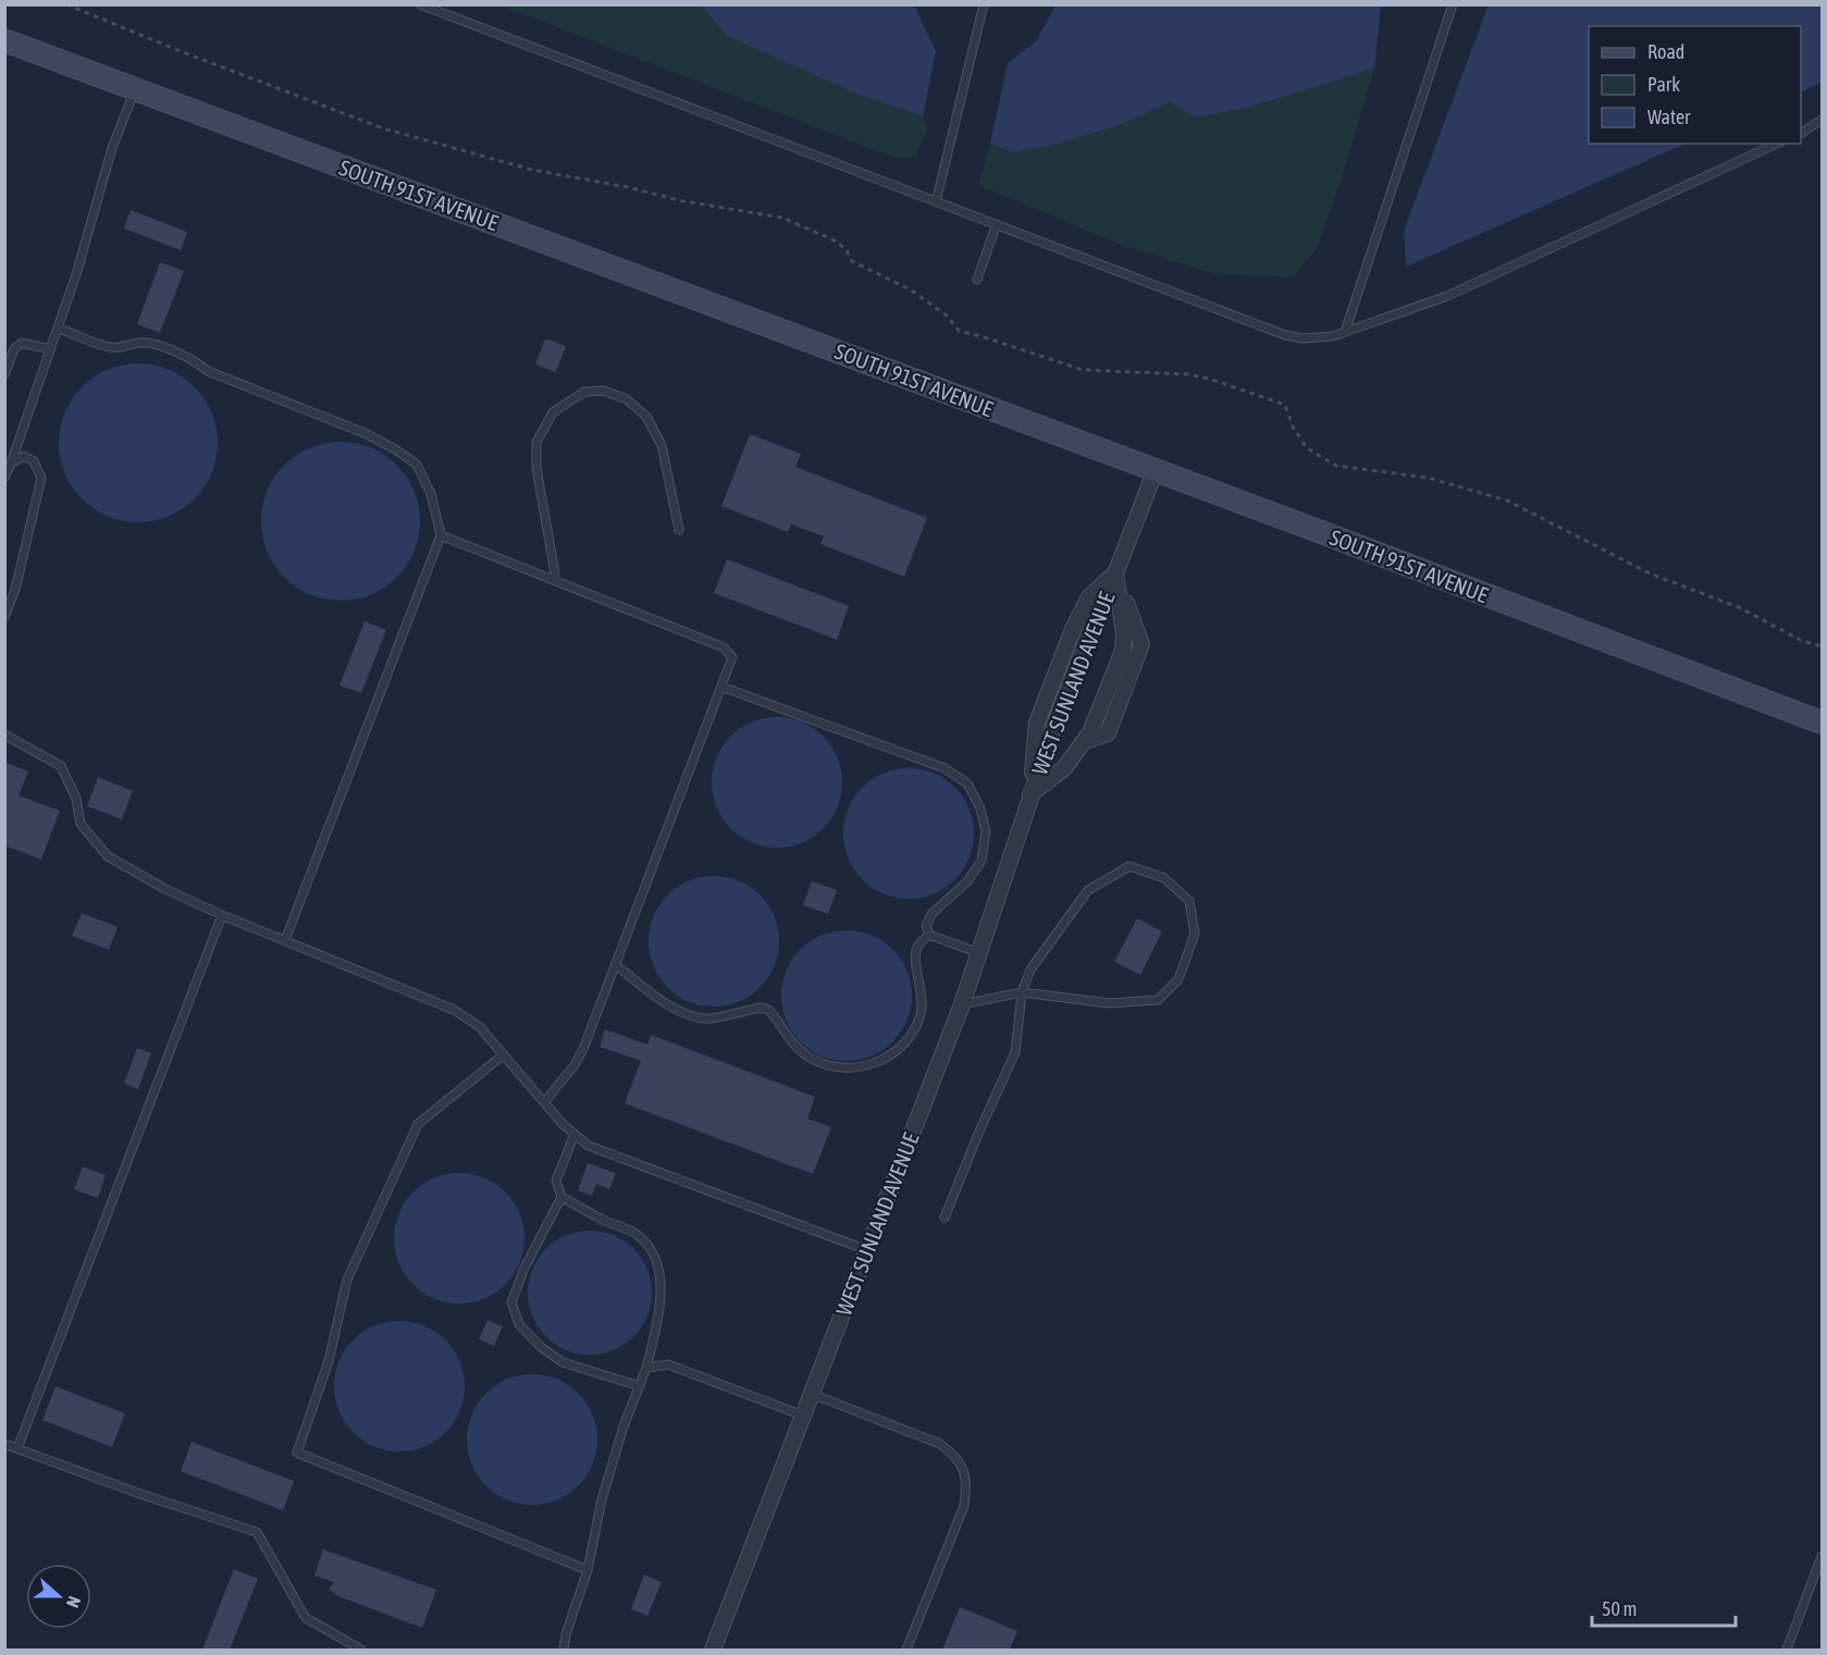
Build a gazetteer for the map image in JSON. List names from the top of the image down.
{
  "streets": {
    "main road": ["SOUTH 91ST AVENUE"],
    "street": ["WEST SUNLAND AVENUE"]
  },
  "crossings": [
    ["SOUTH 91ST AVENUE", "WEST SUNLAND AVENUE"]
  ],
  "legend": ["Road", "Park", "Water"],
  "scale_bar": "50 m",
  "north": "right"
}
